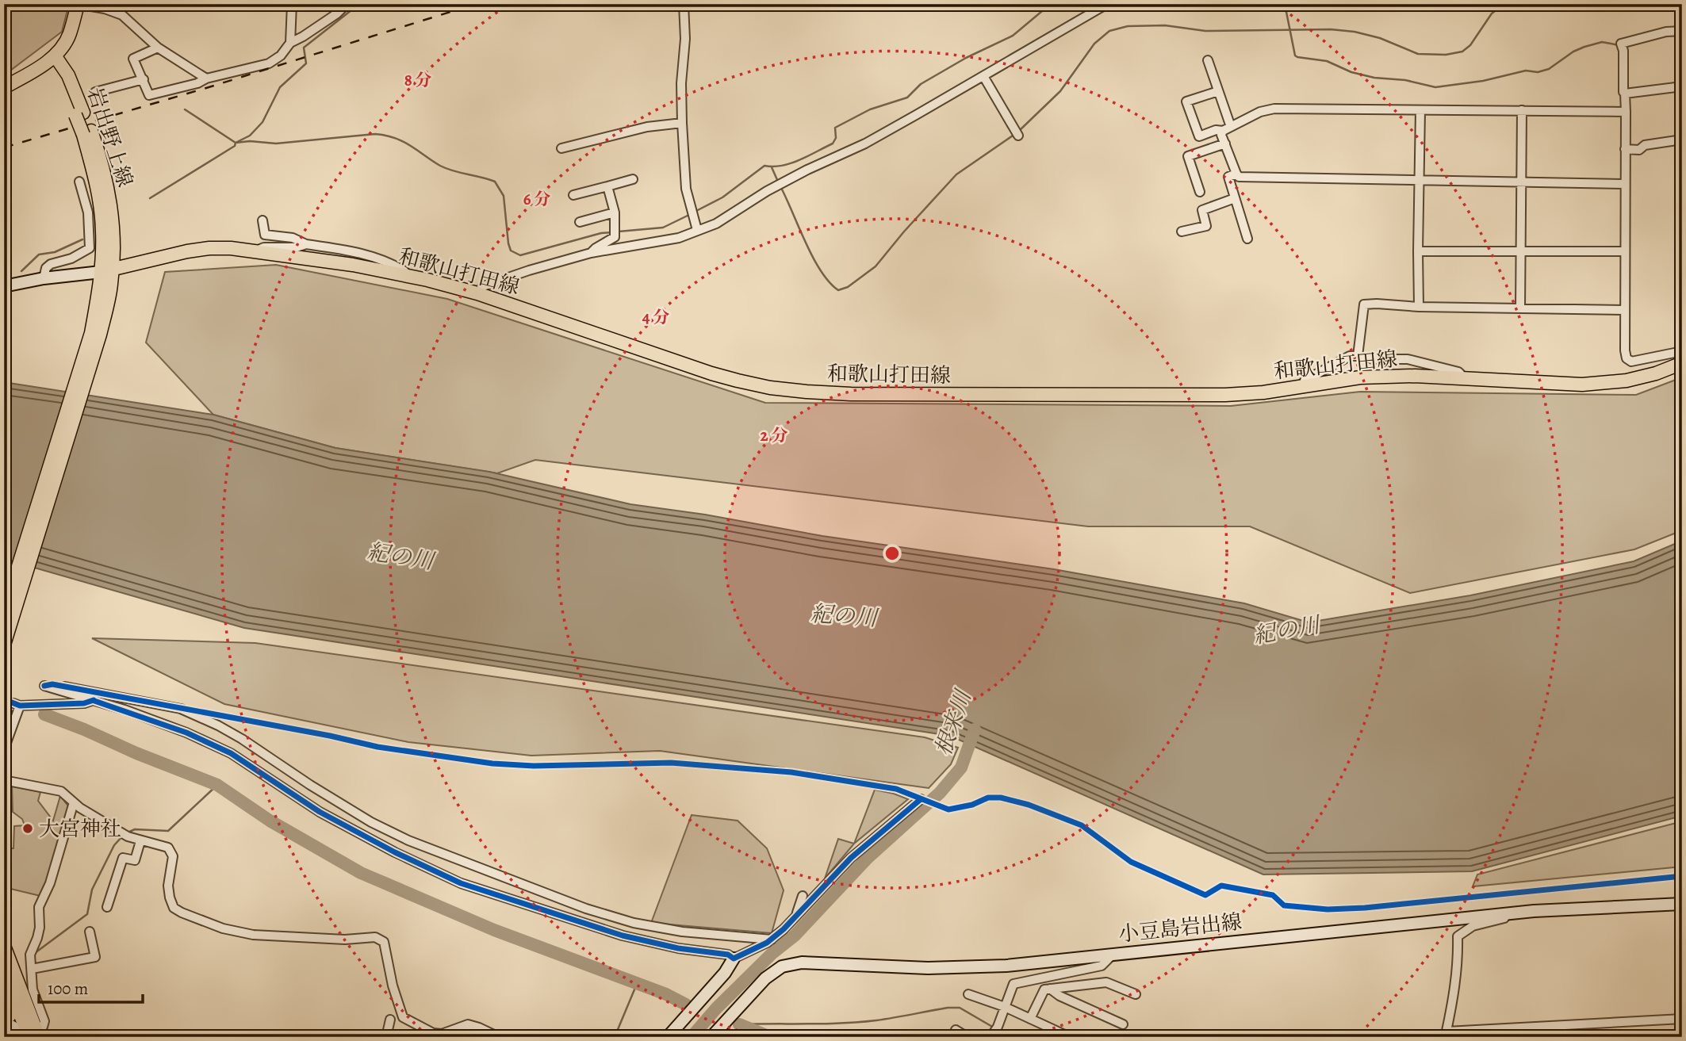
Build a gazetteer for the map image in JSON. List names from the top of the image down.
{
  "streets": {
    "main road": ["岩出野上線", "和歌山打田線", "小豆島岩出線"]
  },
  "crossings": [
    ["岩出野上線", "和歌山打田線"]
  ],
  "water": ["紀の川", "根来川"],
  "places": ["大宮神社"],
  "scale_bar": "100 m",
  "rings": [
    "8 分",
    "6 分",
    "4 分",
    "2 分"
  ]
}
